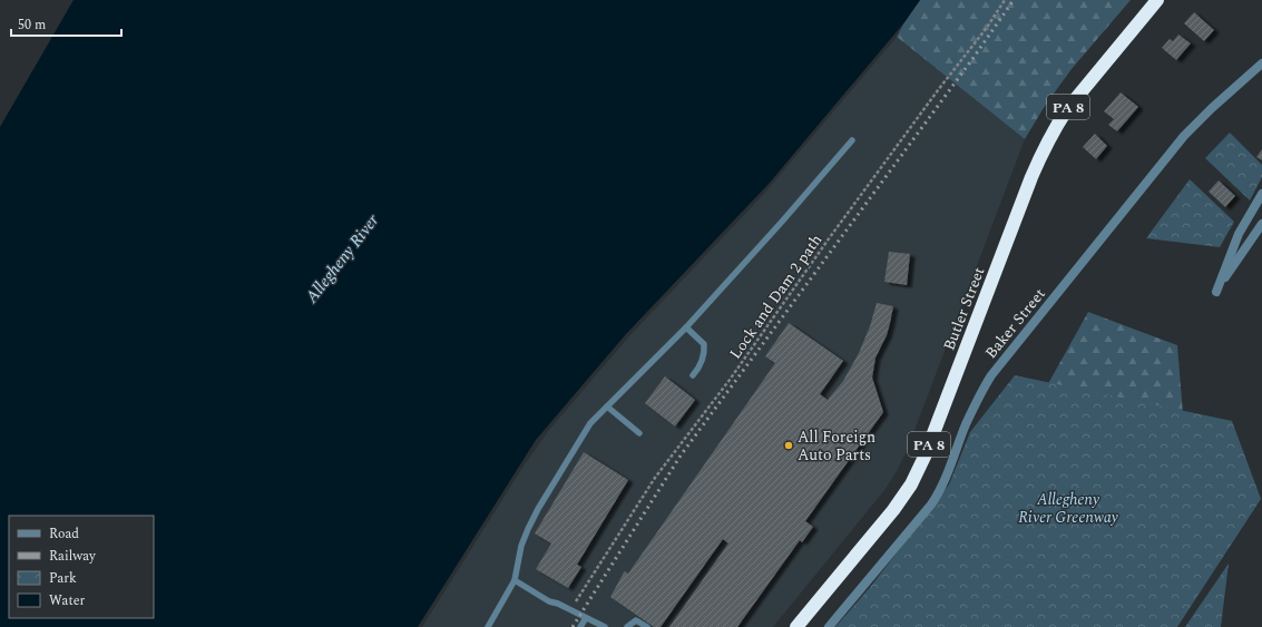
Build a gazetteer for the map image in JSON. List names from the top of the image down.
{
  "streets": {
    "highway": ["PA 8", "Butler Street"],
    "street": ["Baker Street"],
    "path": ["Lock and Dam 2 path"]
  },
  "water": ["Allegheny River"],
  "parks": ["Allegheny River Greenway"],
  "places": ["All Foreign Auto Parts"],
  "legend": [
    "Road",
    "Railway",
    "Park",
    "Water"
  ],
  "scale_bar": "50 m"
}
